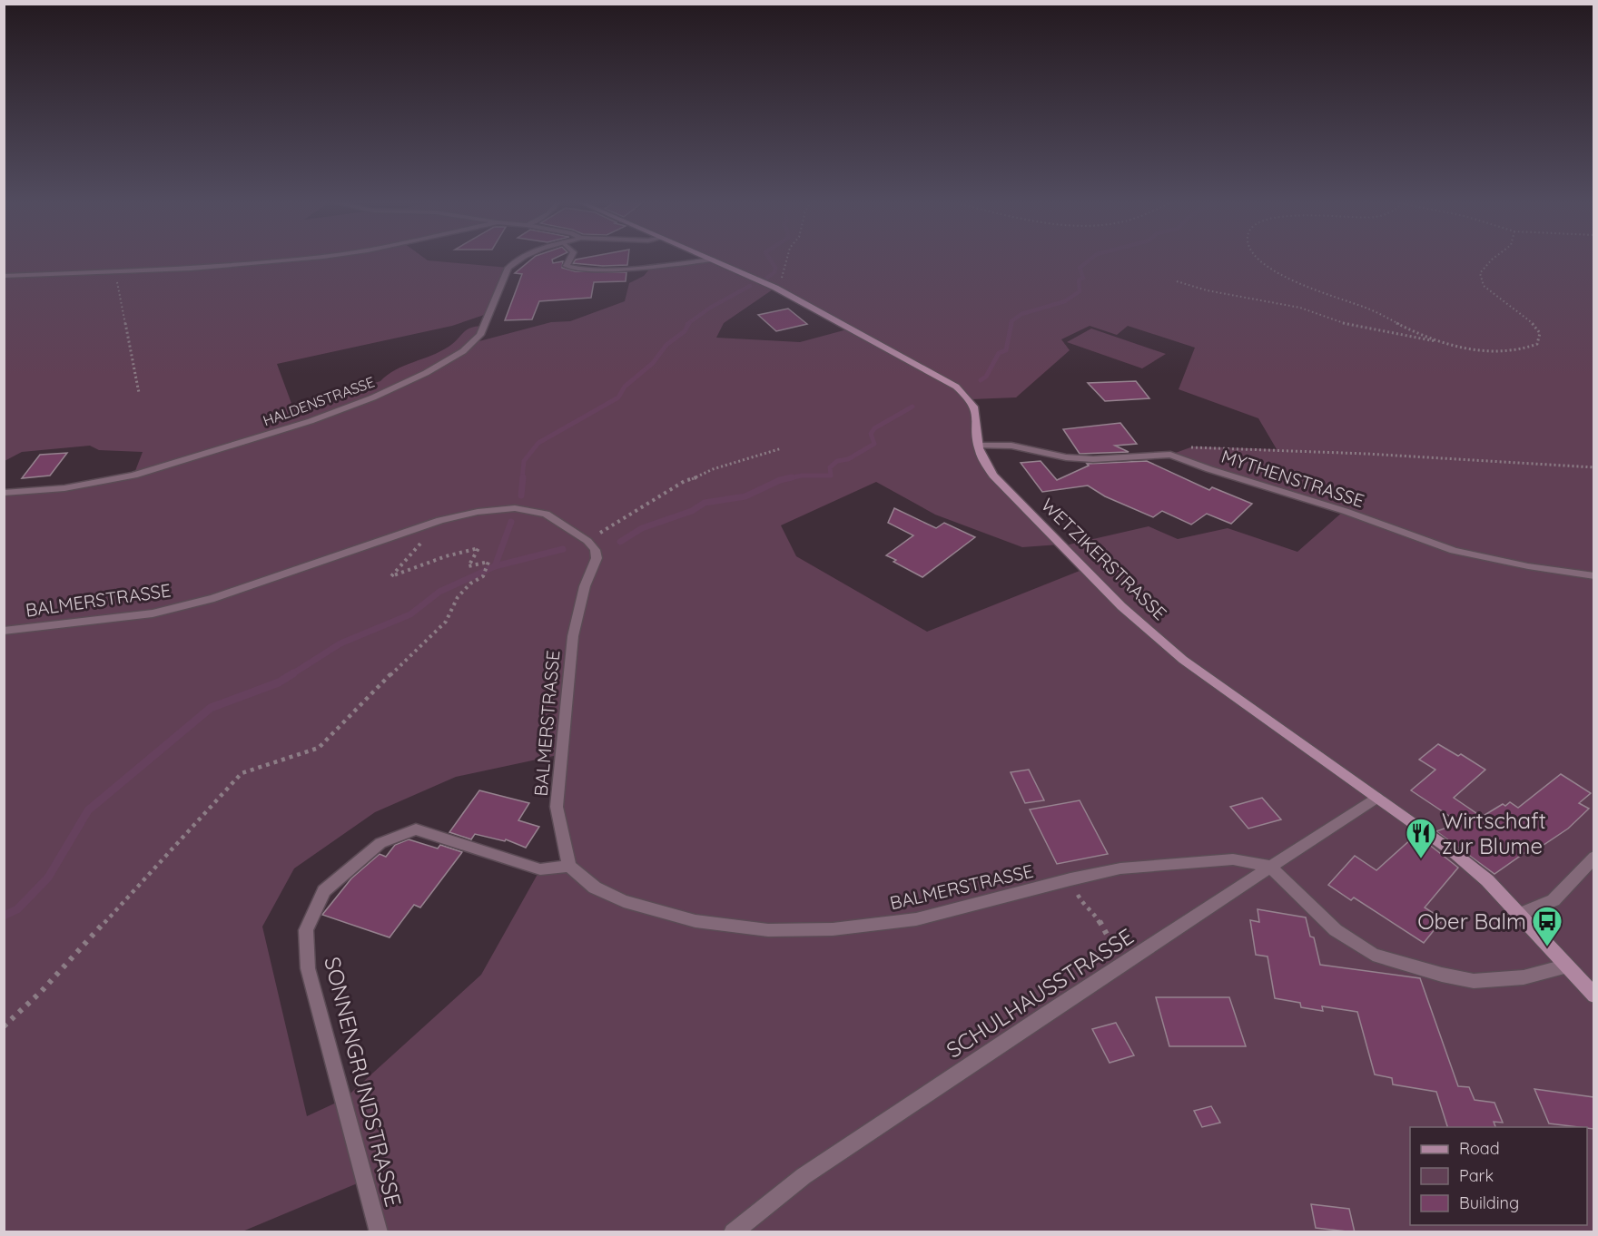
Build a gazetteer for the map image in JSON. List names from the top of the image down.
{
  "streets": {
    "street": [
      "HALDENSTRASSE",
      "MYTHENSTRASSE",
      "WETZIKERSTRASSE",
      "BALMERSTRASSE",
      "SCHULHAUSSTRASSE",
      "SONNENGRUNDSTRASSE"
    ]
  },
  "crossings": [
    ["MYTHENSTRASSE", "WETZIKERSTRASSE"],
    ["WETZIKERSTRASSE", "SCHULHAUSSTRASSE"],
    ["BALMERSTRASSE", "SCHULHAUSSTRASSE"],
    ["BALMERSTRASSE", "SONNENGRUNDSTRASSE"]
  ],
  "places": {
    "restaurant": ["Wirtschaft zur Blume"],
    "bus stop": ["Ober Balm"]
  },
  "legend": ["Road", "Park", "Building"]
}
